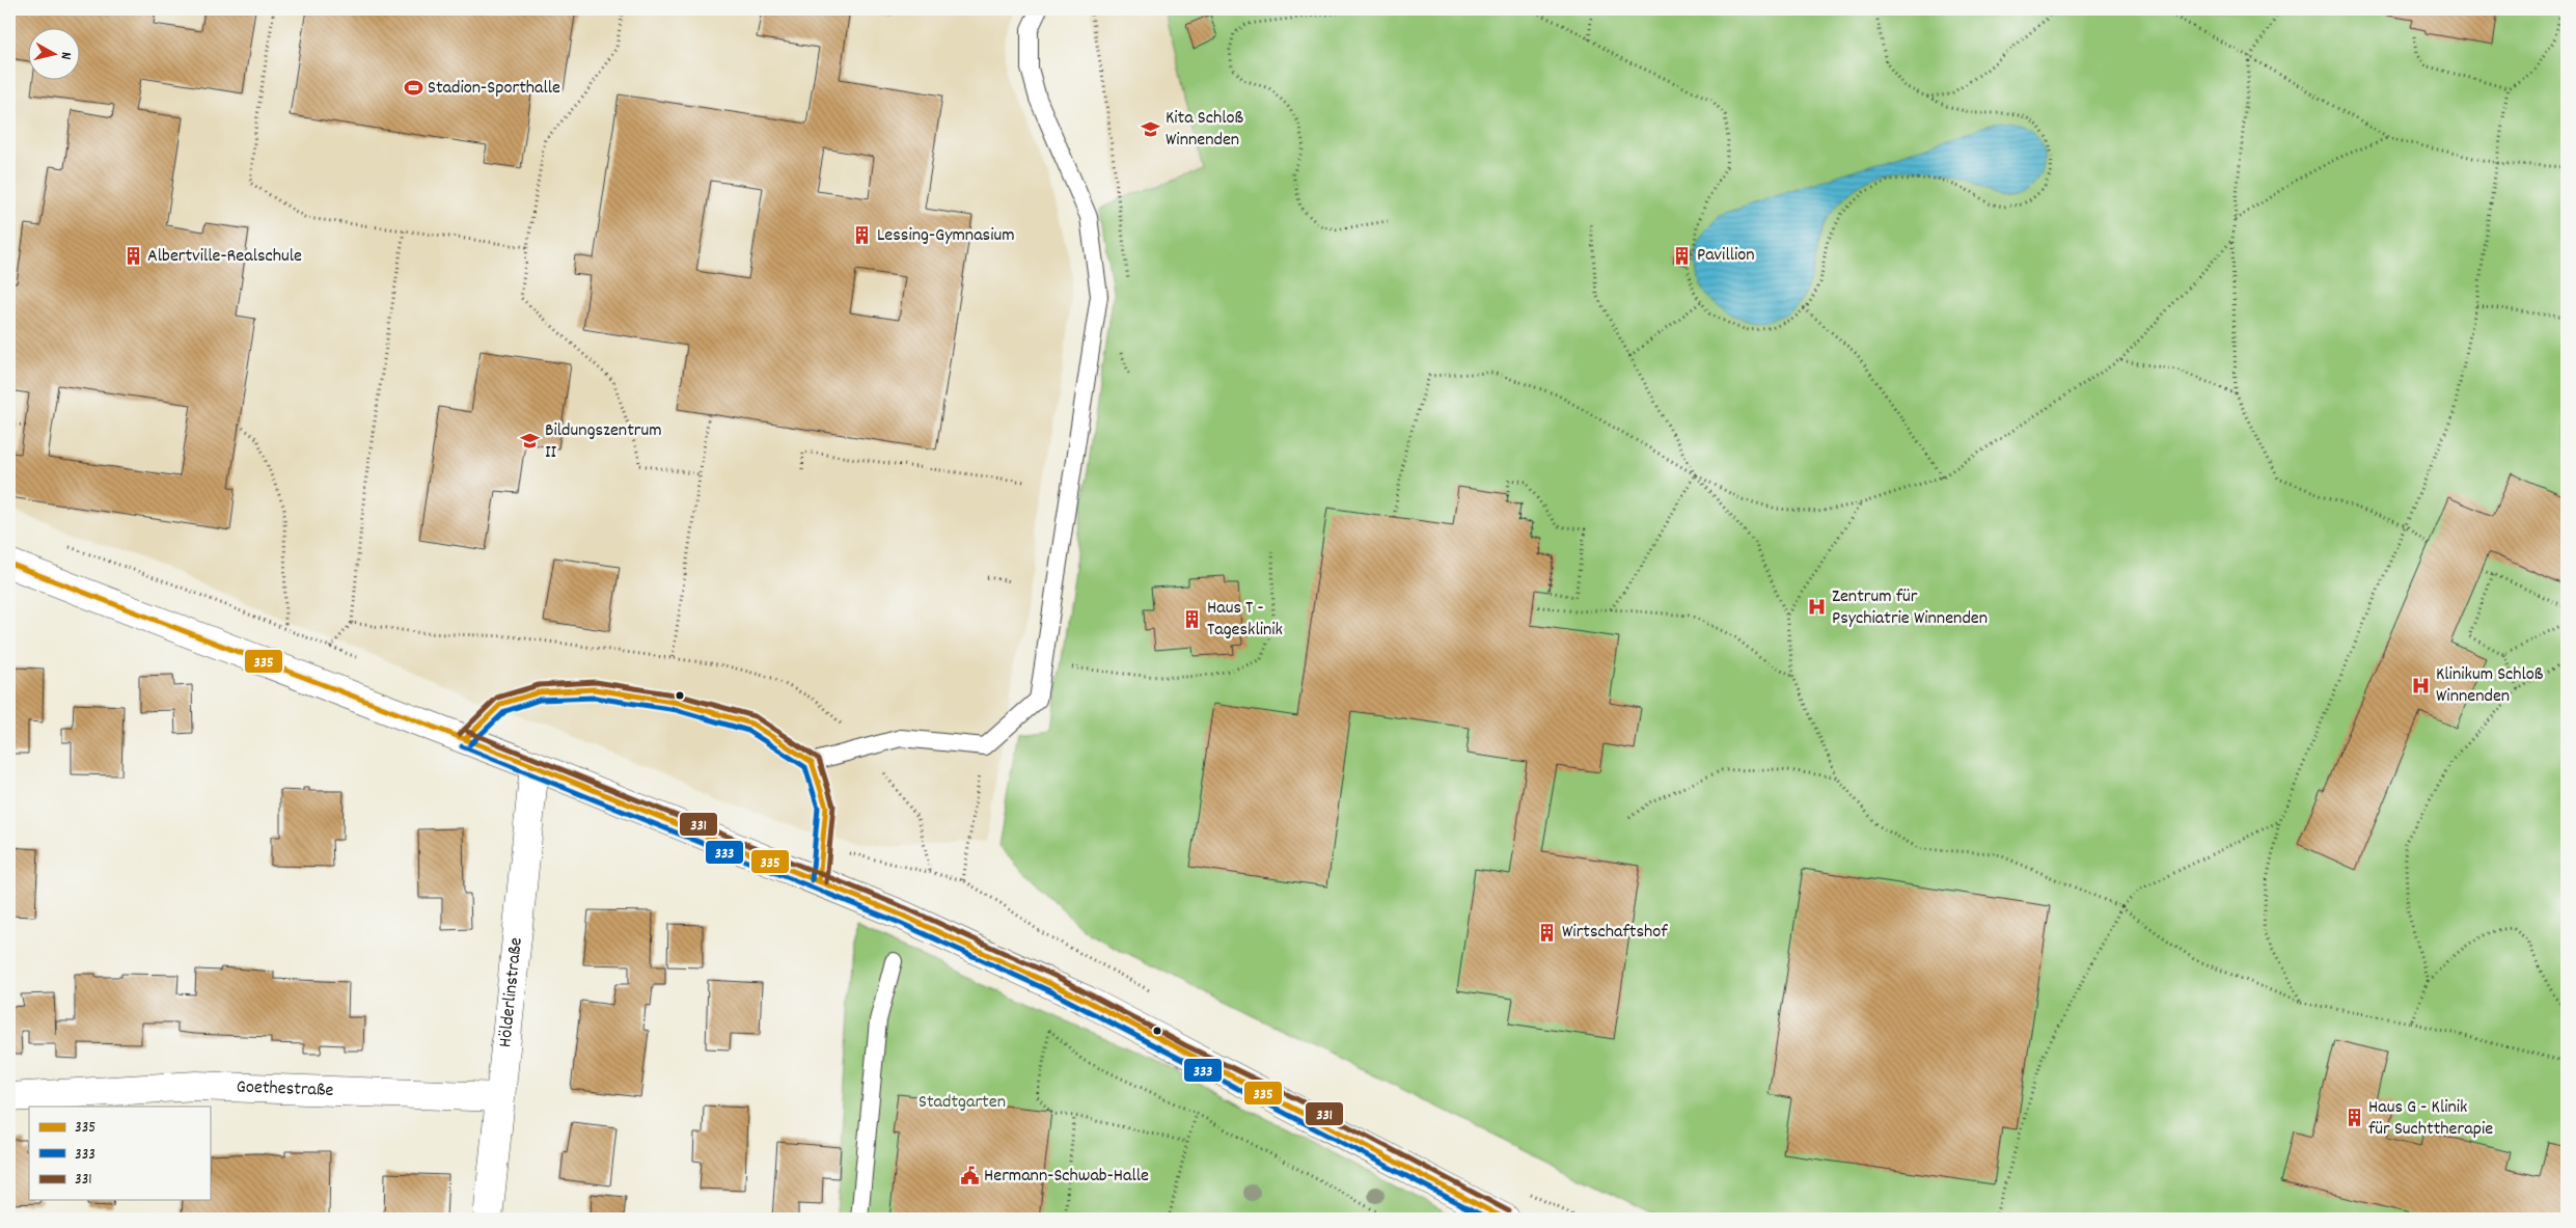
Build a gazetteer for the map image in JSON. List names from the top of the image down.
{
  "streets": {
    "street": ["Hölderlinstraße", "Goethestraße"]
  },
  "crossings": [
    ["Hölderlinstraße", "Goethestraße"]
  ],
  "parks": ["Stadtgarten"],
  "places": {
    "sports": ["Stadion-Sporthalle"],
    "school or university": ["Kita Schloß Winnenden", "Bildungszentrum II"],
    "building": [
      "Lessing-Gymnasium",
      "Pavillion",
      "Albertville-Realschule",
      "Haus T - Tagesklinik",
      "Wirtschaftshof",
      "Haus G - Klinik für Suchttherapie"
    ],
    "hospital": ["Zentrum für Psychiatrie Winnenden", "Klinikum Schloß Winnenden"],
    "public building": ["Hermann-Schwab-Halle"]
  },
  "lines": ["transit line 335", "transit line 331", "transit line 333"],
  "legend": ["335", "333", "331"],
  "north": "right"
}
